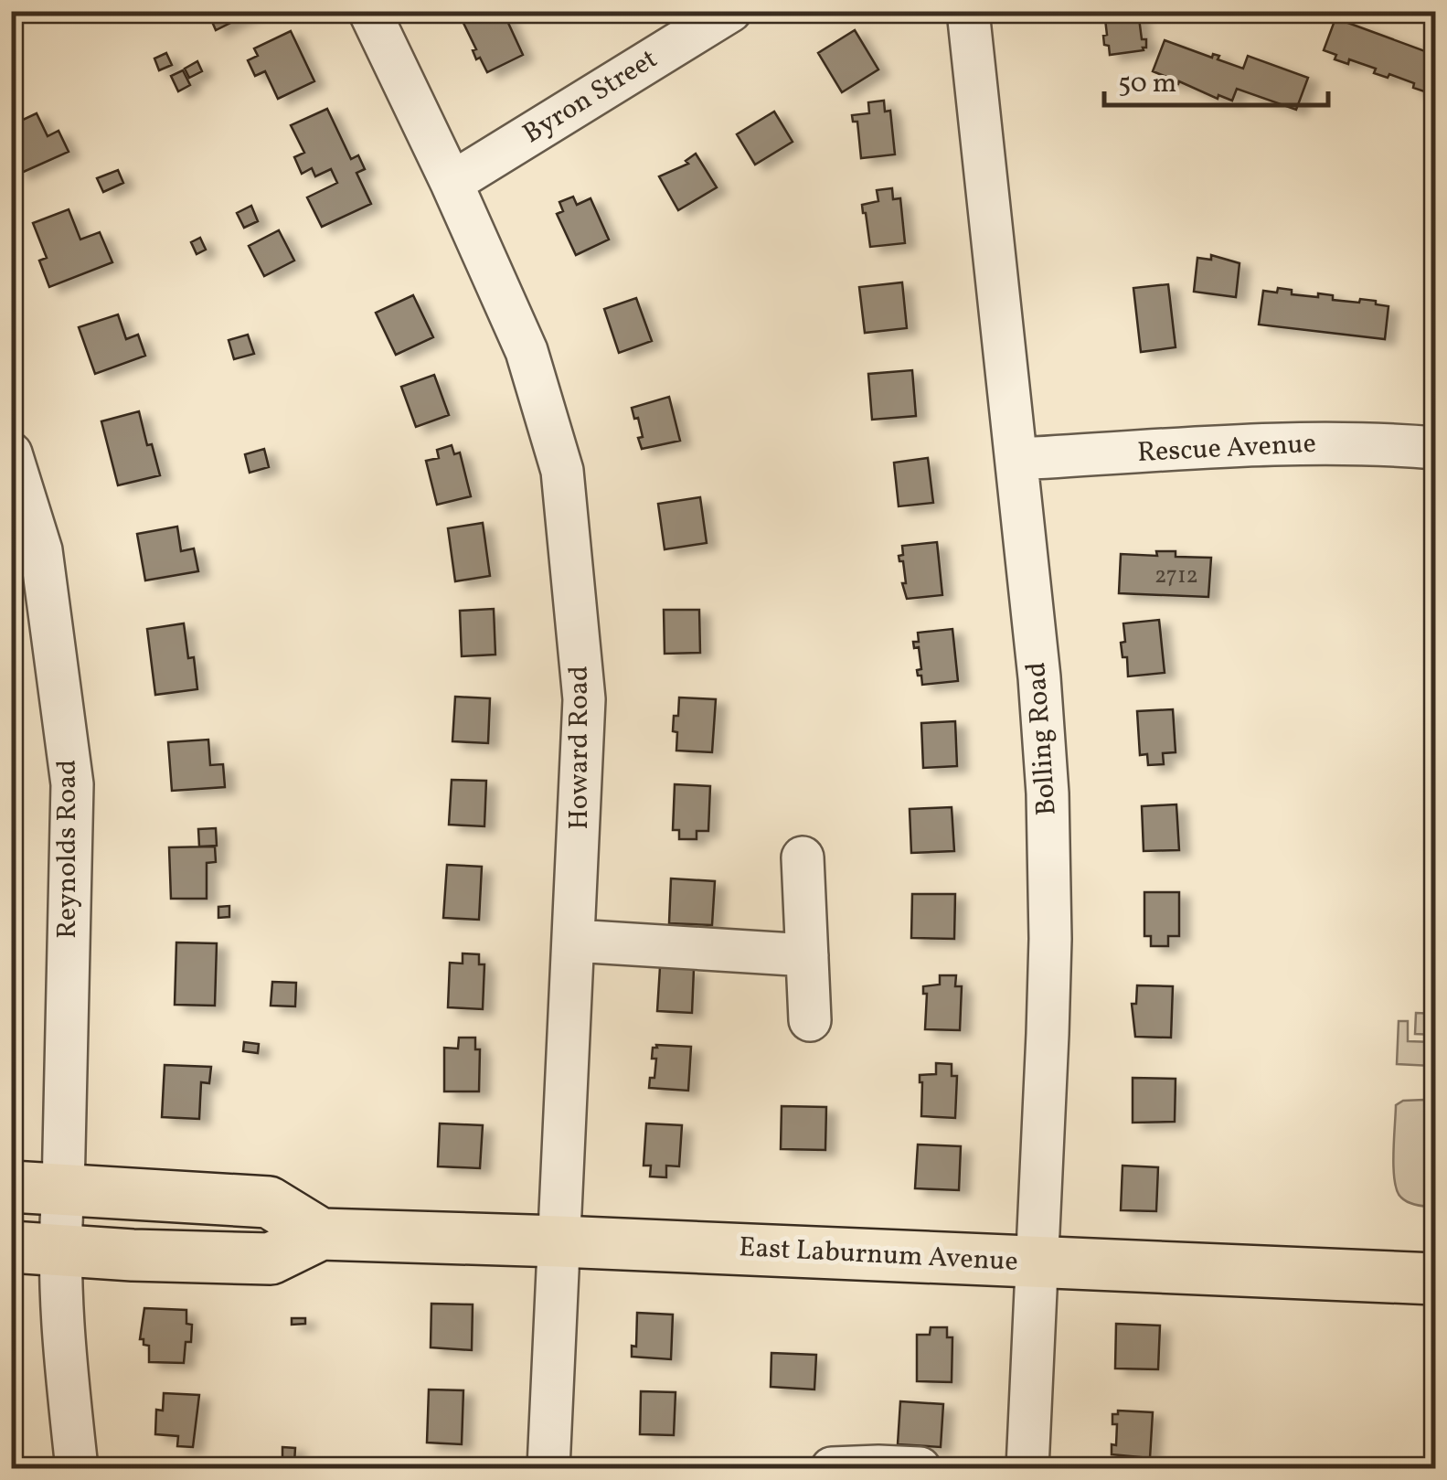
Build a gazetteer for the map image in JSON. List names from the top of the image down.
{
  "streets": {
    "main road": ["East Laburnum Avenue"],
    "street": [
      "Byron Street",
      "Rescue Avenue",
      "Bolling Road",
      "Howard Road",
      "Reynolds Road"
    ]
  },
  "crossings": [
    ["Byron Street", "Howard Road"],
    ["Rescue Avenue", "Bolling Road"],
    ["Bolling Road", "East Laburnum Avenue"],
    ["Howard Road", "East Laburnum Avenue"],
    ["Reynolds Road", "East Laburnum Avenue"]
  ],
  "house_numbers": ["2712"],
  "scale_bar": "50 m"
}
